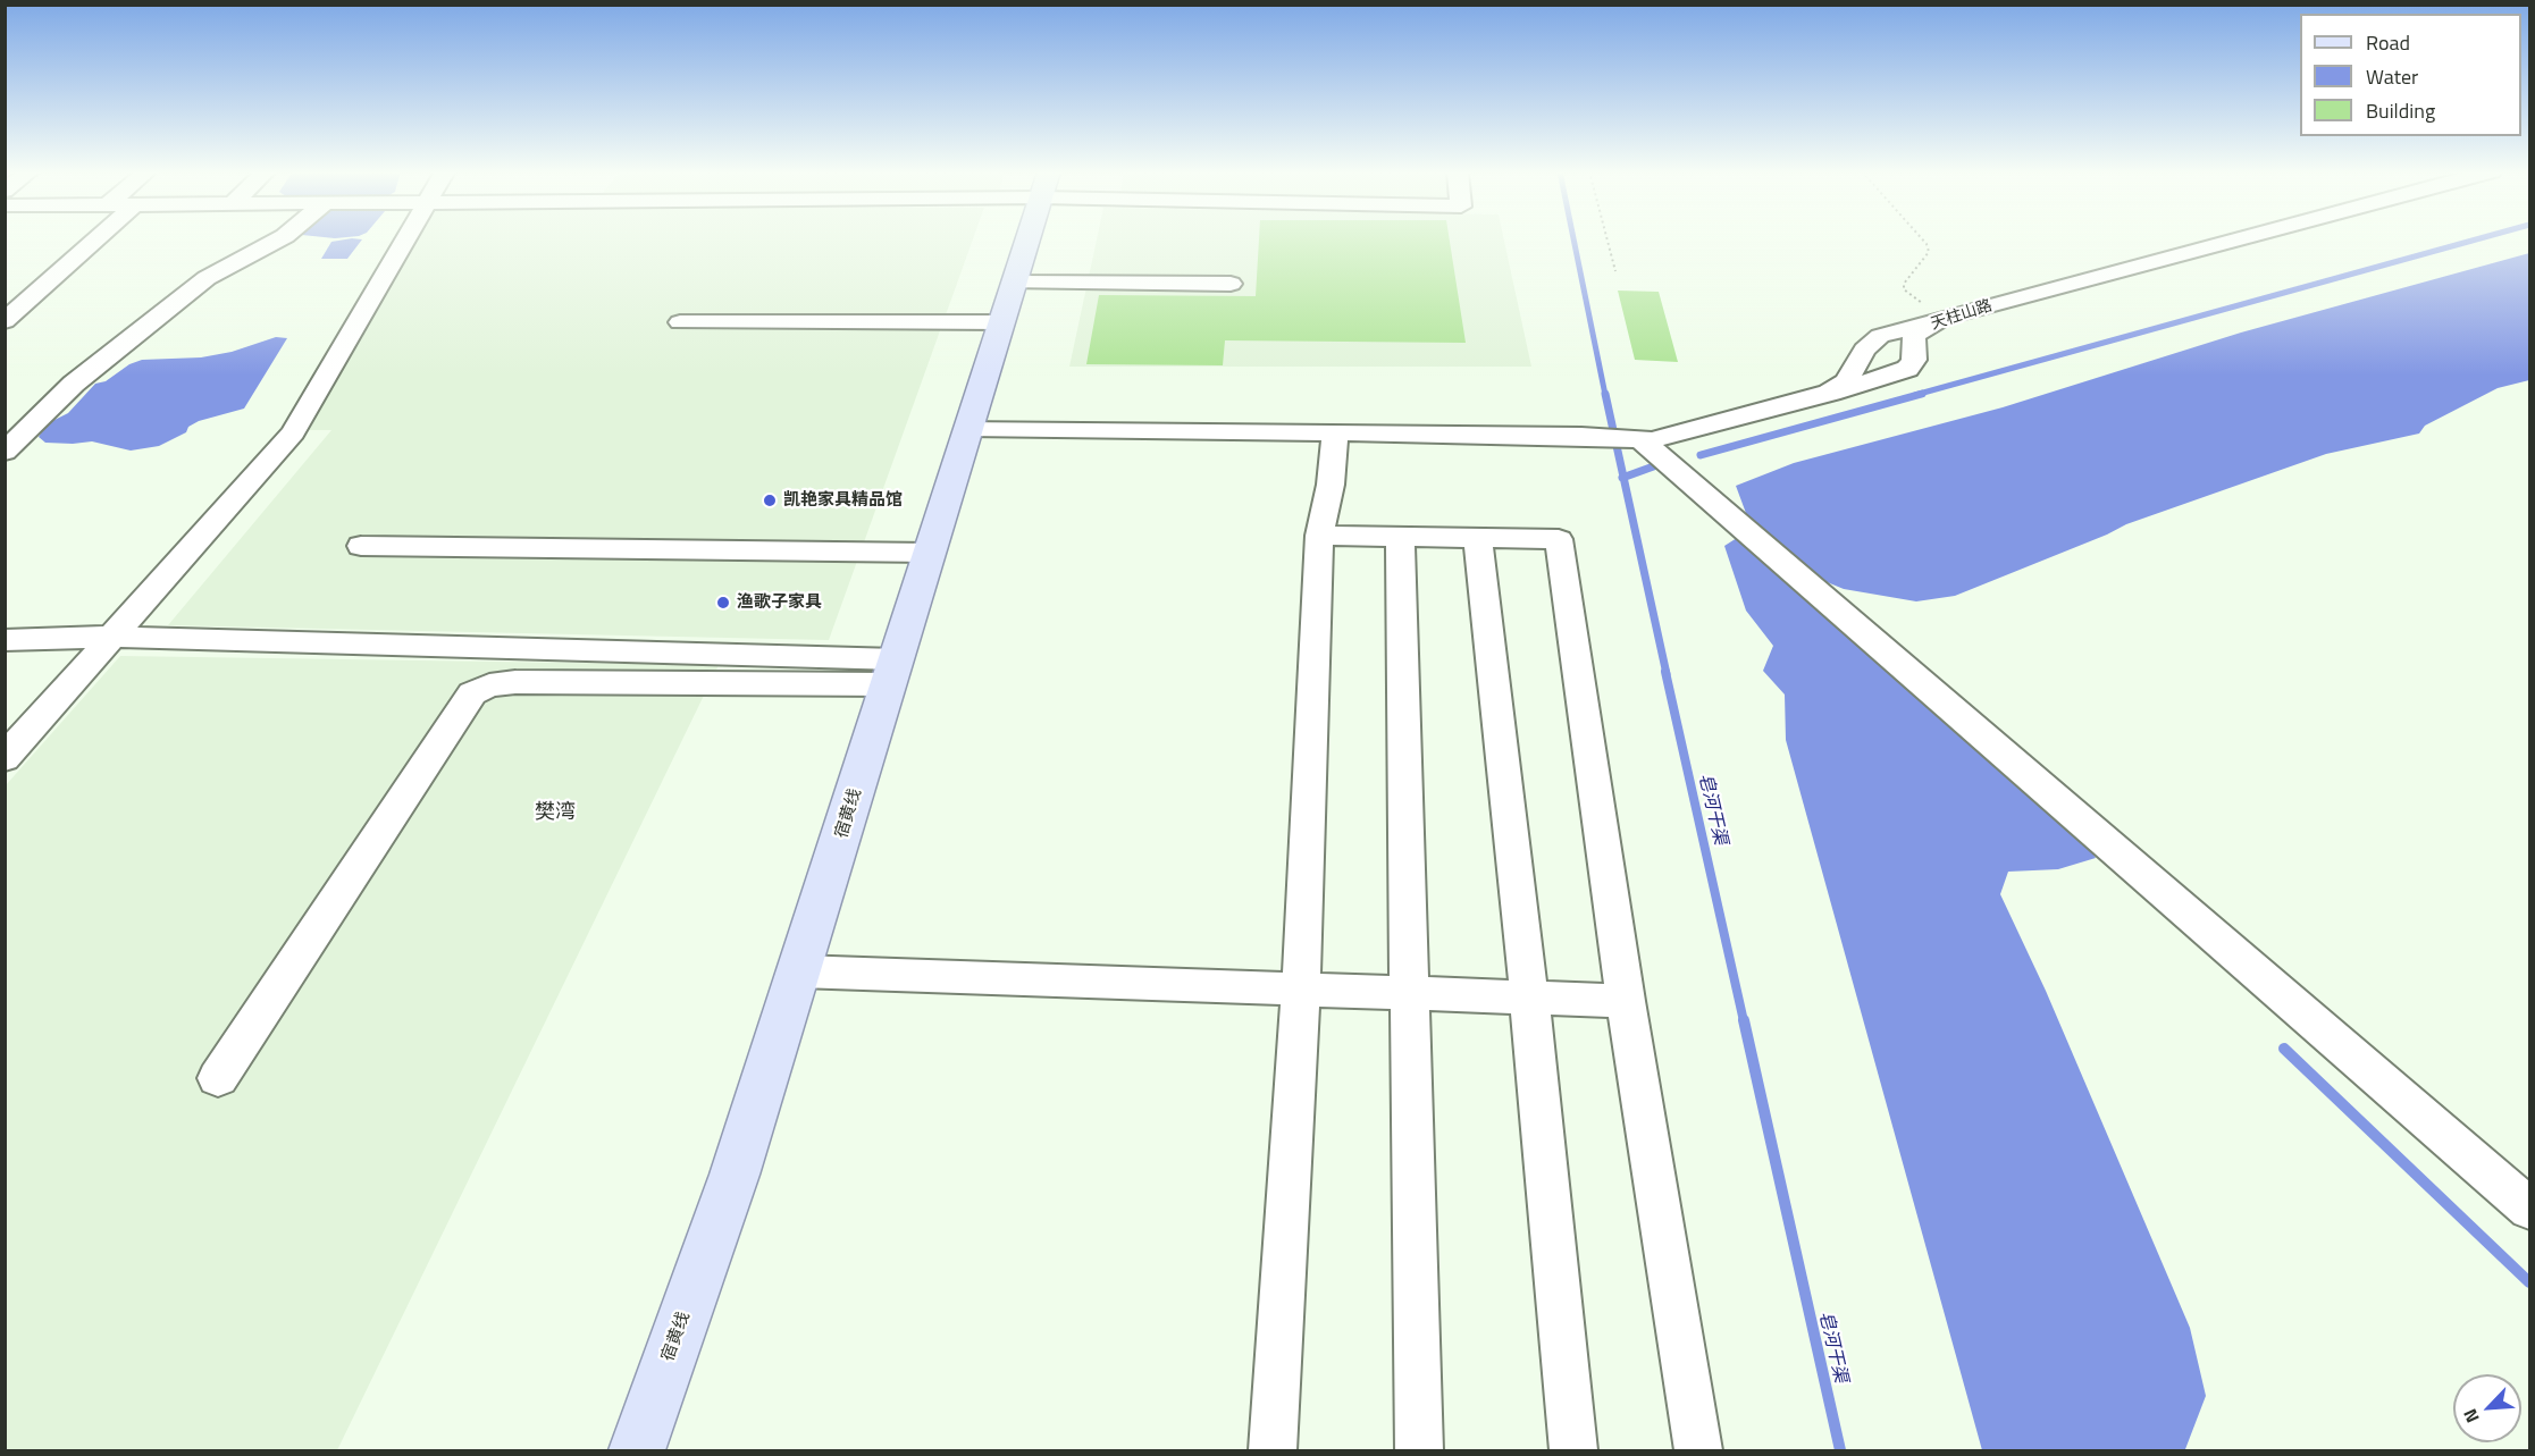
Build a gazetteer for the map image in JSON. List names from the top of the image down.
{
  "streets": {
    "main road": ["宿黄线"],
    "street": ["天柱山路"]
  },
  "districts": ["樊湾"],
  "water": ["皂河干渠"],
  "places": ["凯艳家具精品馆", "渔歌子家具"],
  "legend": ["Road", "Water", "Building"],
  "north": "bottom left"
}
